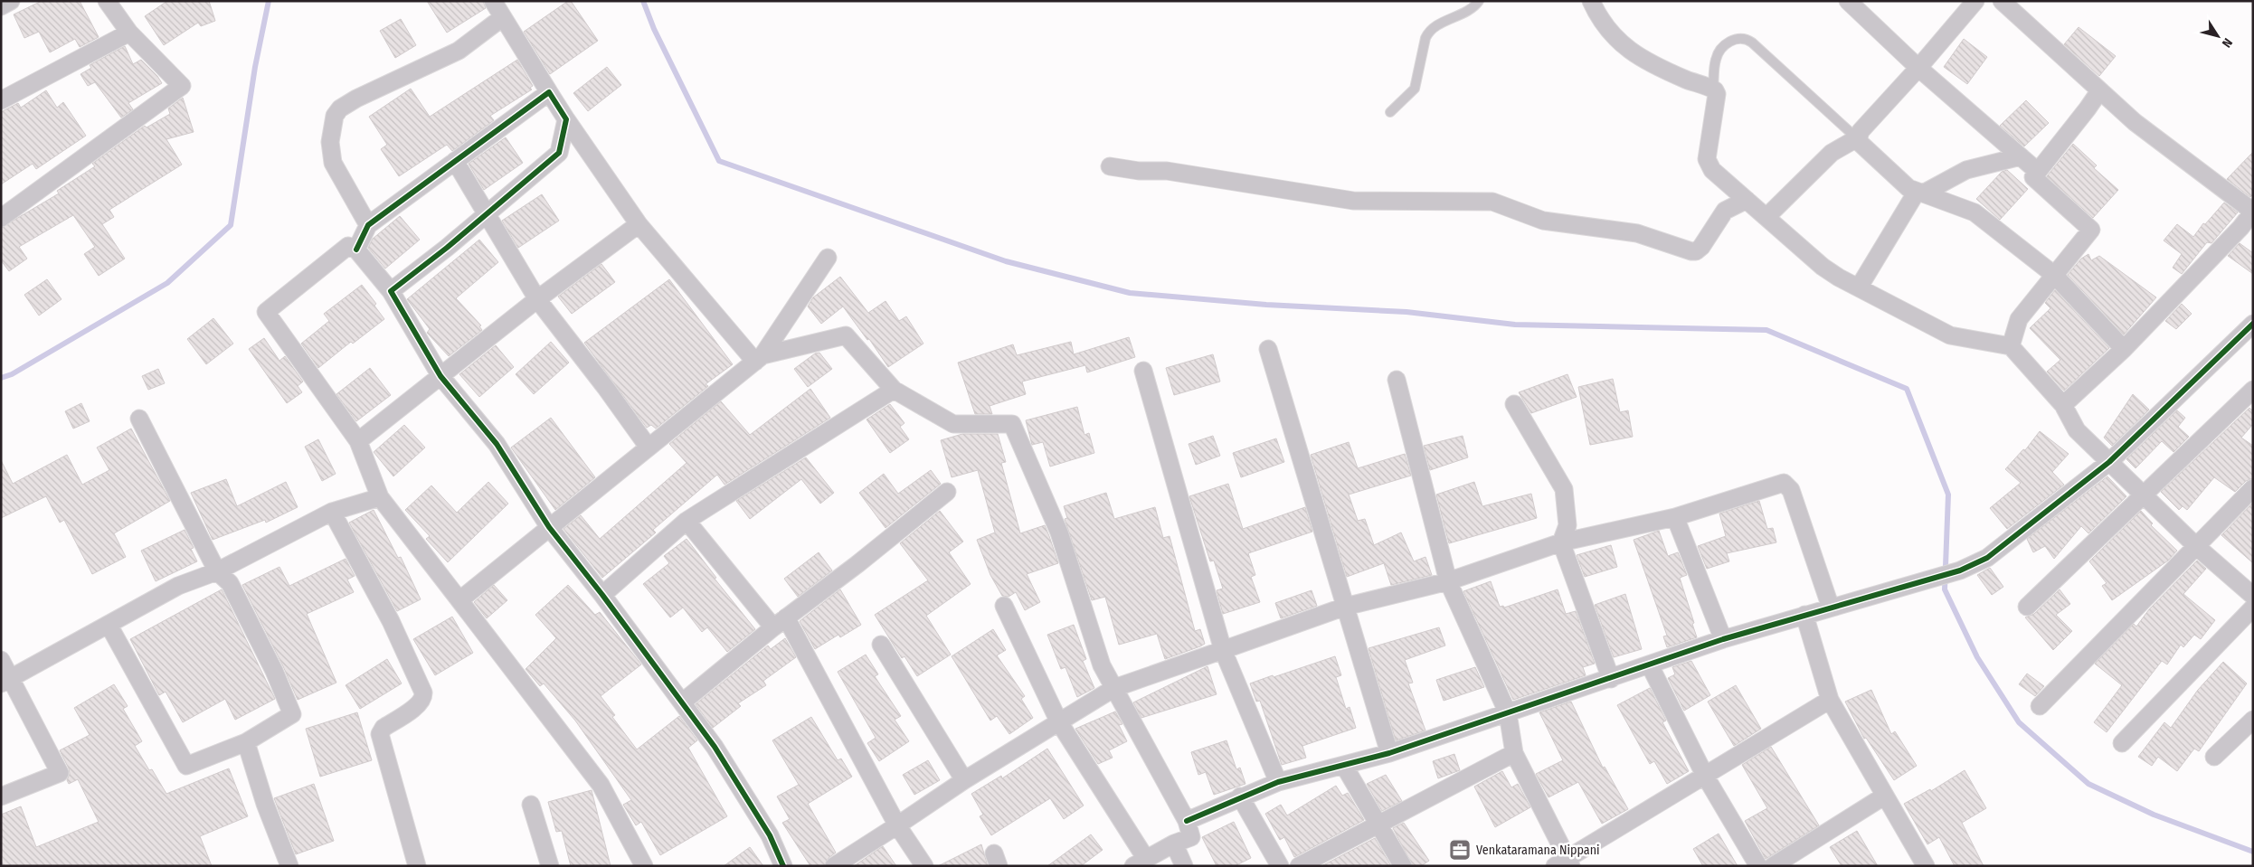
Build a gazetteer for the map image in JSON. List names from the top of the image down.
{
  "places": {
    "office": ["Venkataramana Nippani"]
  },
  "north": "bottom right"
}
